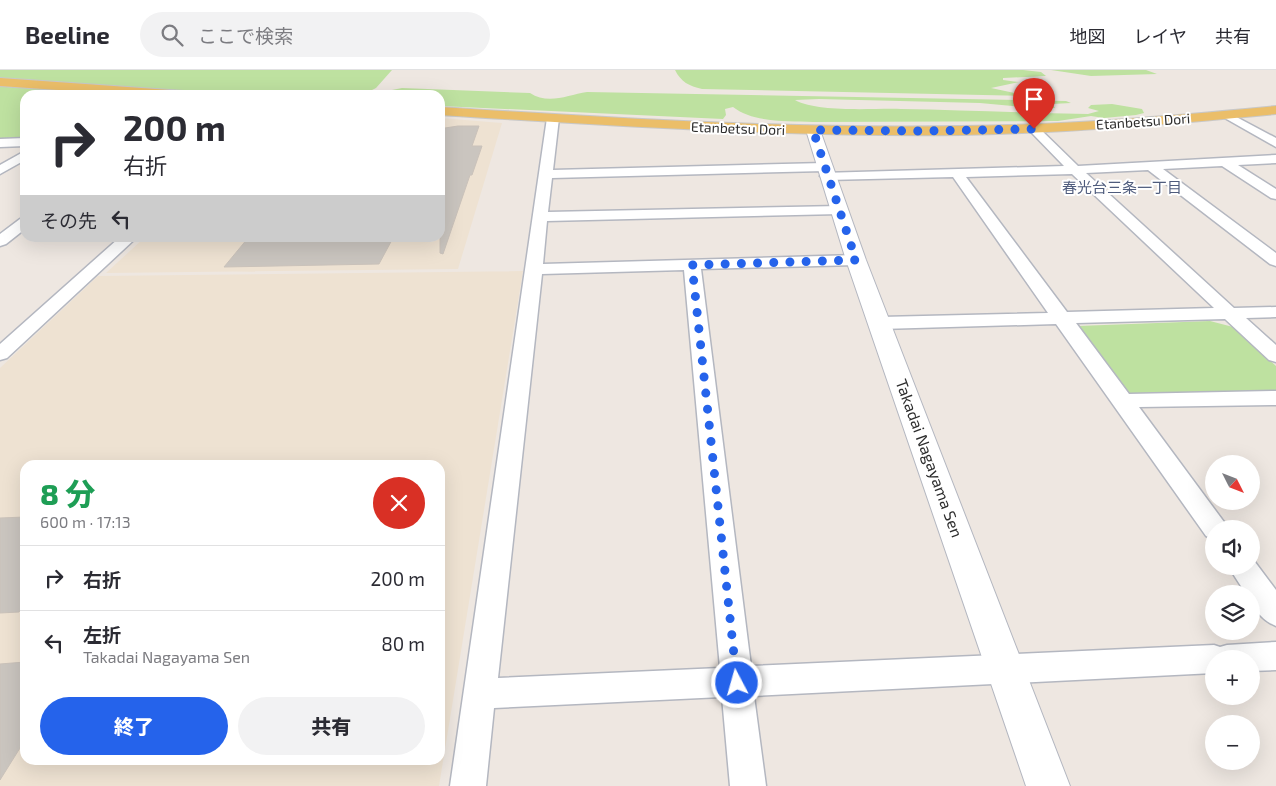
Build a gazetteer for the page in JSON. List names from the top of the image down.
{
  "streets": {
    "main road": ["Etanbetsu Dori"],
    "street": ["Takadai Nagayama Sen"]
  },
  "crossings": [
    ["Etanbetsu Dori", "Takadai Nagayama Sen"]
  ],
  "districts": ["春光台三条一丁目"],
  "north": "bottom right",
  "page": {
    "header": "Beeline",
    "search": "ここで検索",
    "nav": ["地図", "レイヤ", "共有"],
    "turn": ["200 m", "右折"],
    "then": "その先",
    "map_buttons": ["+", "−"],
    "heading": ["8 分", "600 m · 17:13"],
    "list": [
      {
        "name": "右折",
        "value": "200 m"
      },
      {
        "name": "左折",
        "note": "Takadai Nagayama Sen",
        "value": "80 m"
      }
    ],
    "buttons": ["終了", "共有"]
  }
}
